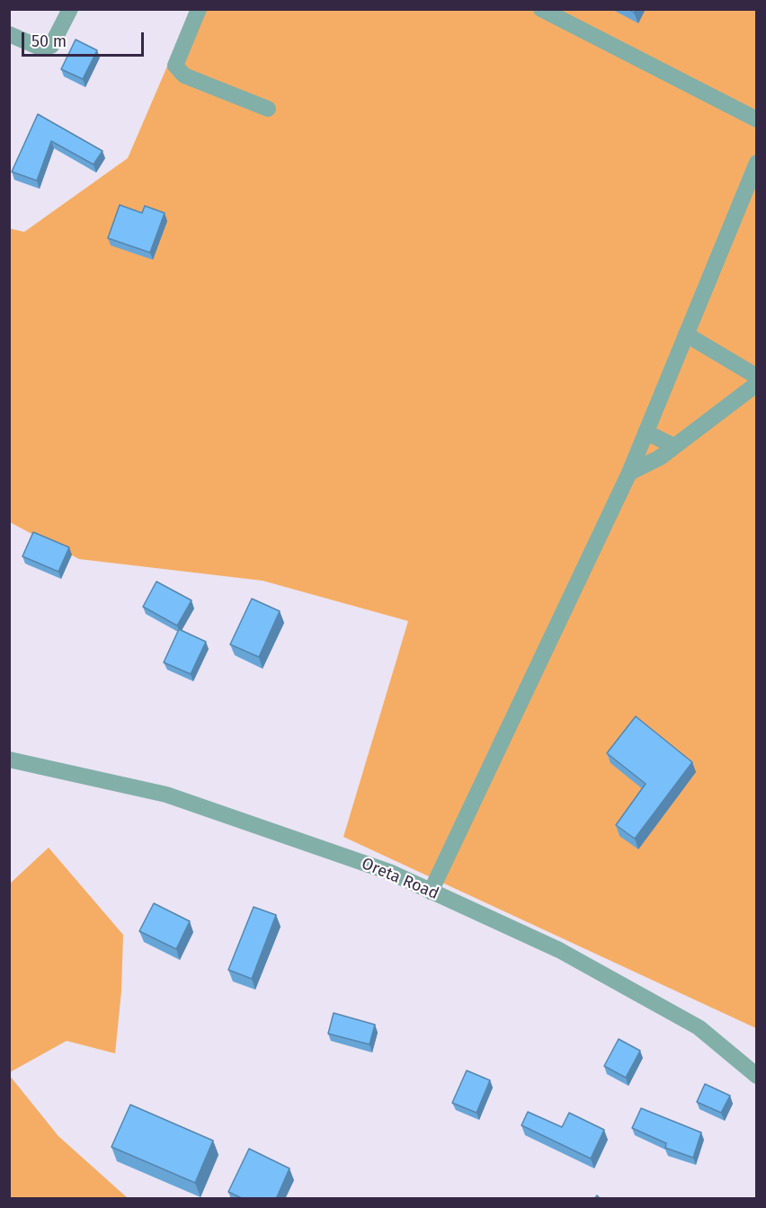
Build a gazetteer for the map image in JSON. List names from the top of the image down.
{
  "streets": {
    "street": ["Oreta Road"]
  },
  "scale_bar": "50 m"
}
